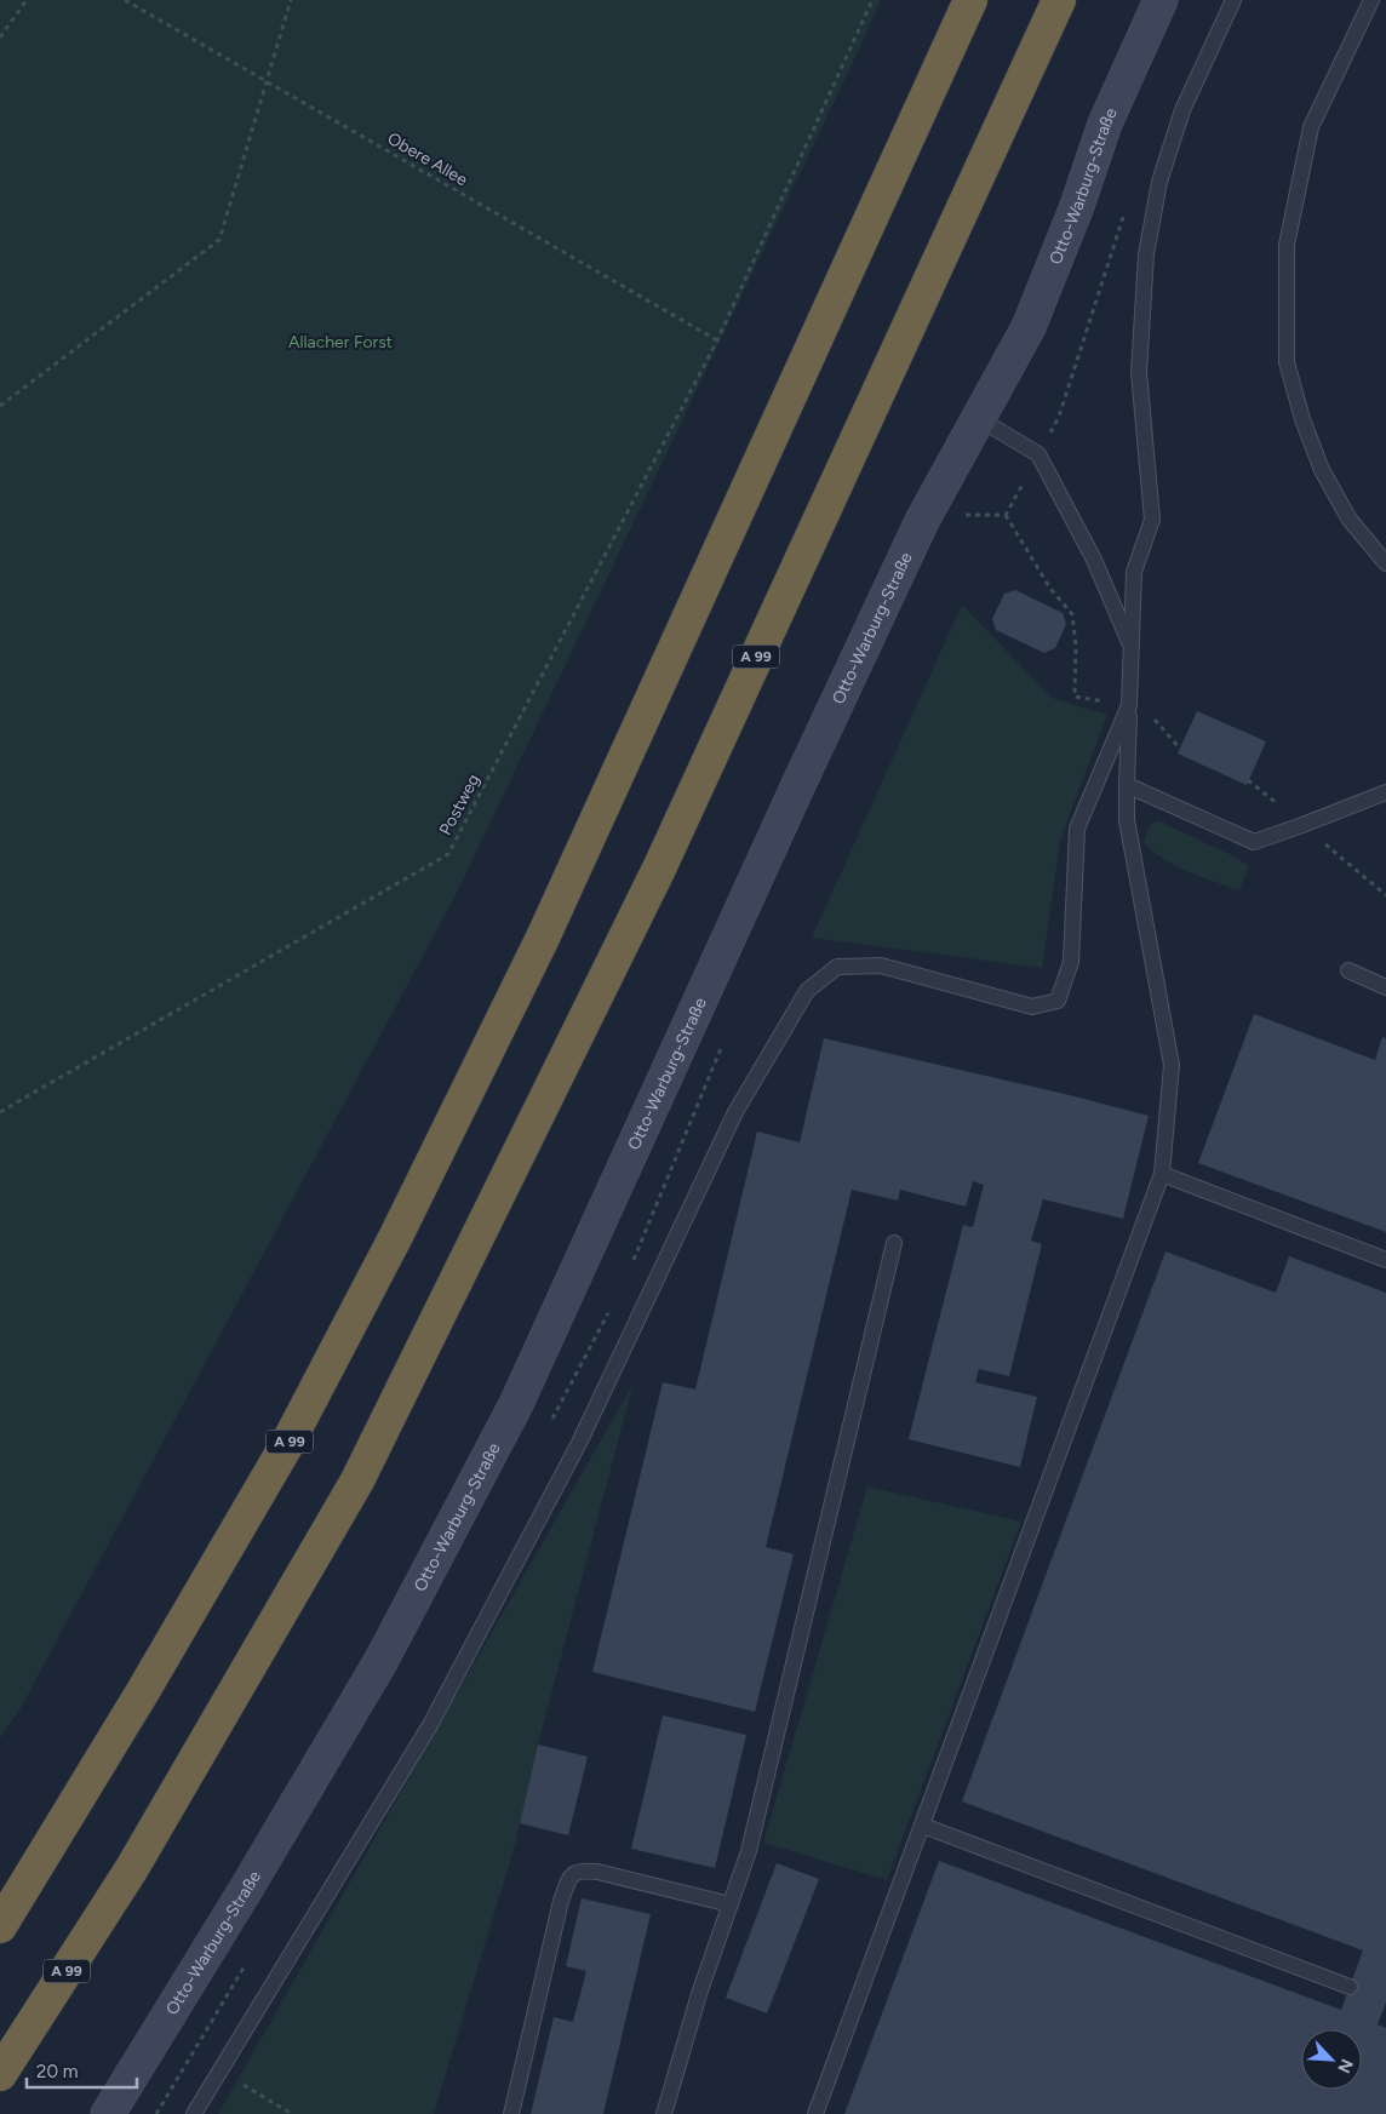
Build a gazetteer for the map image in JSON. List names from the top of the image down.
{
  "streets": {
    "highway": ["A 99"],
    "main road": ["Otto-Warburg-Straße"],
    "path": ["Obere Allee", "Postweg"]
  },
  "crossings": [
    ["Obere Allee", "Postweg"]
  ],
  "parks": ["Allacher Forst"],
  "scale_bar": "20 m",
  "north": "bottom right"
}
